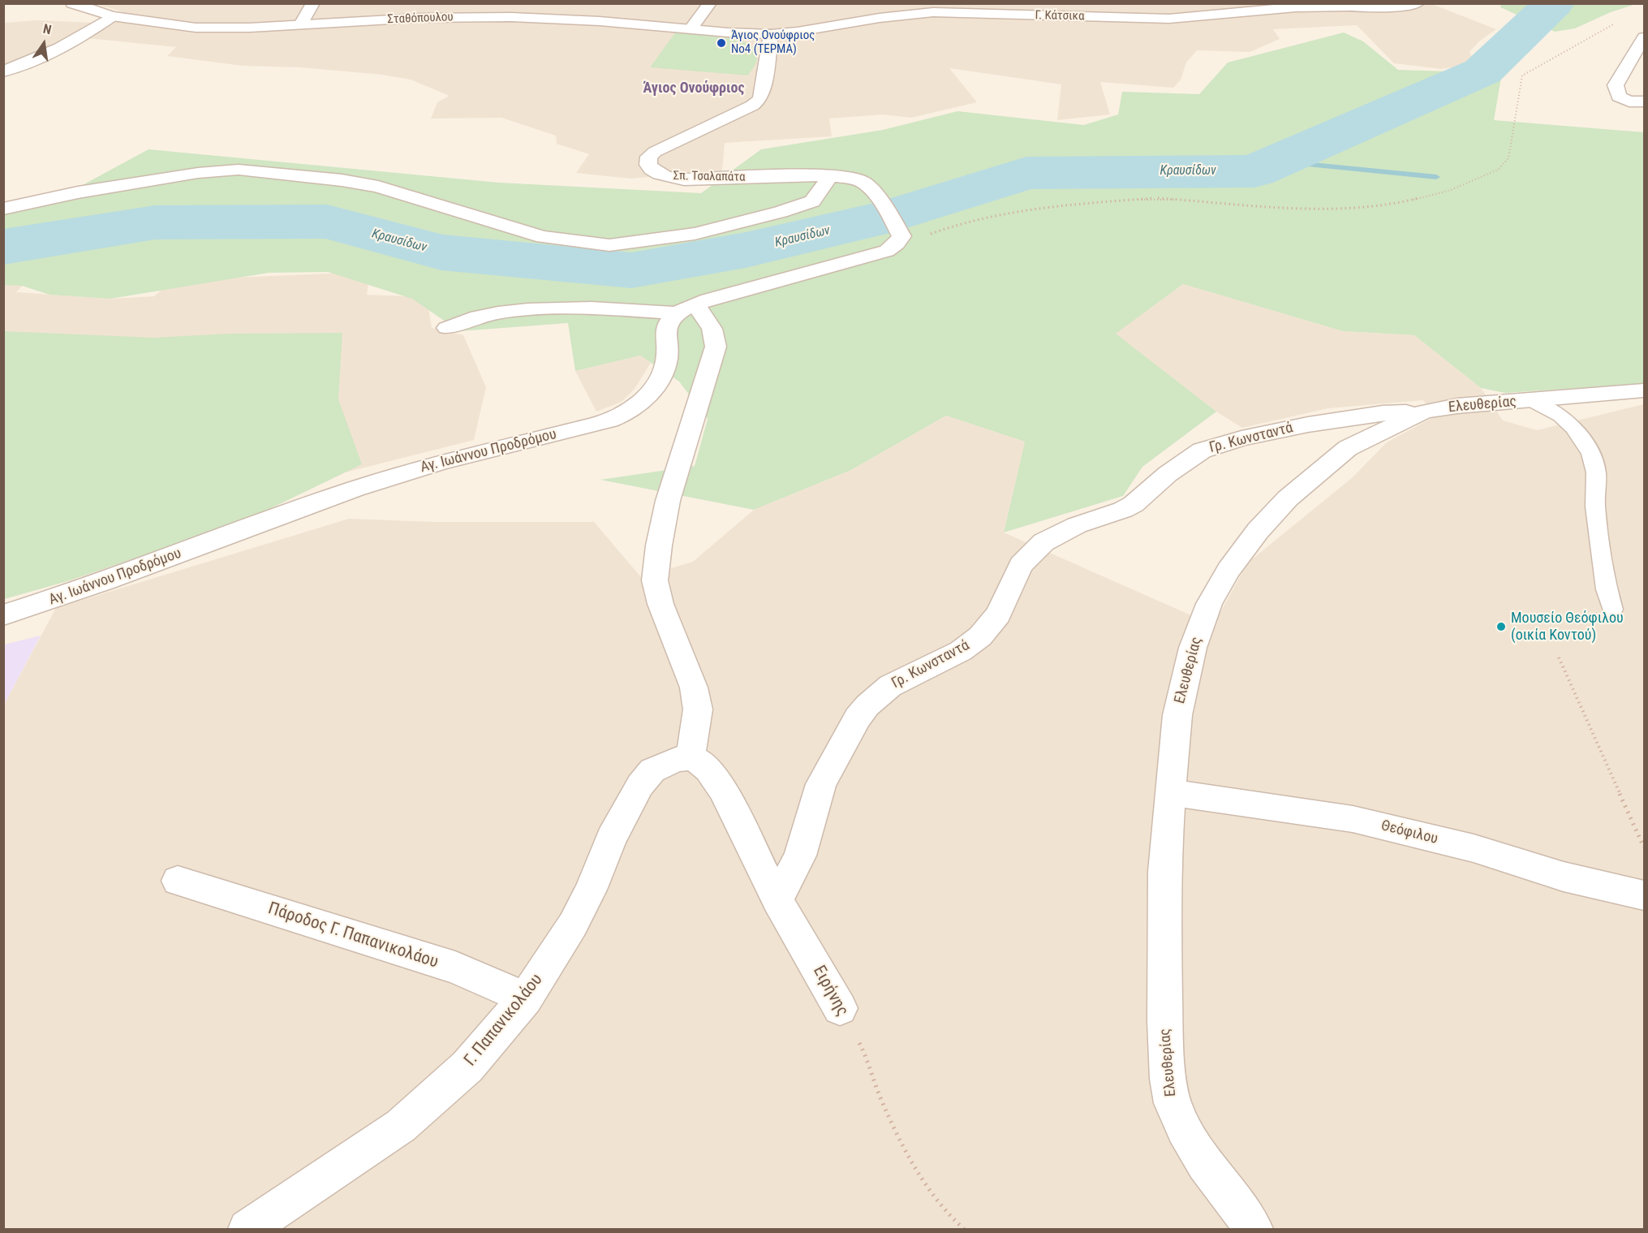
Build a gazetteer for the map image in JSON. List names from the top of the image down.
{
  "streets": {
    "street": [
      "Γ. Κάτσικα",
      "Σταθόπουλου",
      "Σπ. Τσαλαπάτα",
      "Ελευθερίας",
      "Γρ. Κωνσταντά",
      "Αγ. Ιωάννου Προδρόμου",
      "Θεόφιλου",
      "Πάροδος Γ. Παπανικολάου",
      "Ειρήνης",
      "Γ. Παπανικολάου"
    ]
  },
  "crossings": [
    ["Γ. Κάτσικα", "Σταθόπουλου"],
    ["Γ. Κάτσικα", "Σπ. Τσαλαπάτα"],
    ["Σταθόπουλου", "Σπ. Τσαλαπάτα"],
    ["Ελευθερίας", "Γρ. Κωνσταντά"],
    ["Ελευθερίας", "Θεόφιλου"],
    ["Γρ. Κωνσταντά", "Ειρήνης"],
    ["Πάροδος Γ. Παπανικολάου", "Γ. Παπανικολάου"],
    ["Ειρήνης", "Γ. Παπανικολάου"]
  ],
  "districts": ["Άγιος Ονούφριος"],
  "water": ["Κραυσίδων"],
  "places": ["Άγιος Ονούφριος Νο4 (ΤΕΡΜΑ)", "Μουσείο Θεόφιλου (οικία Κοντού)"],
  "north": "top"
}
